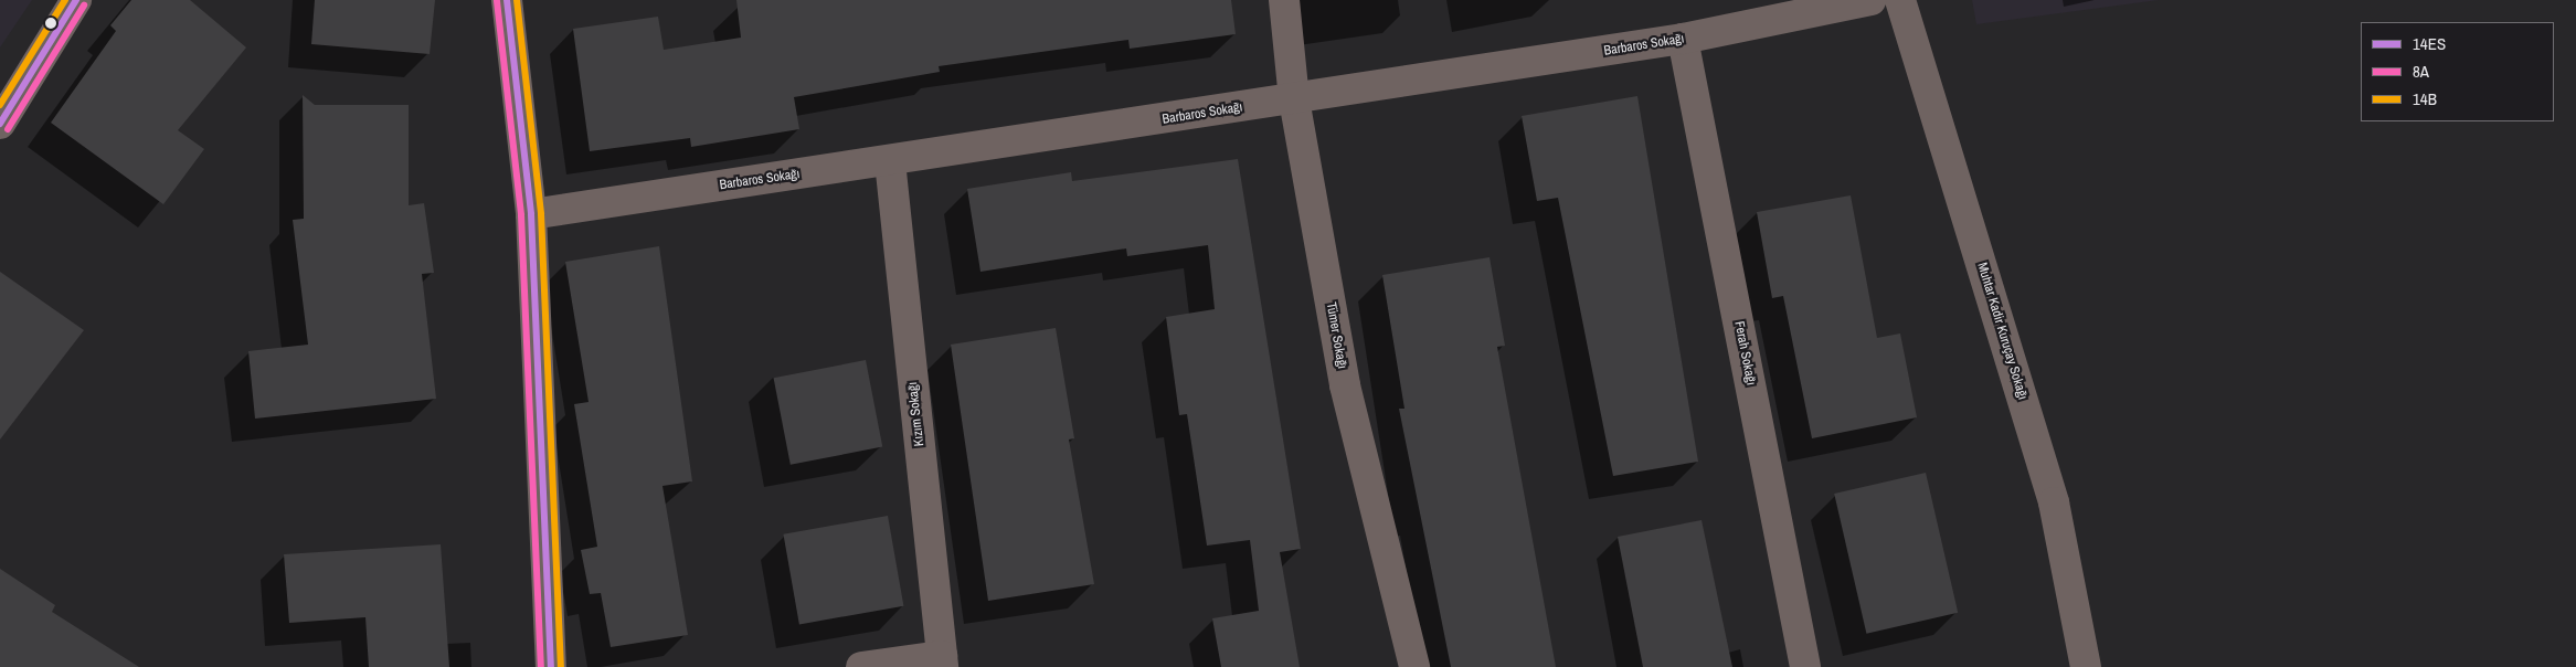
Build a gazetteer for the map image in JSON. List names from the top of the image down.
{
  "streets": {
    "street": [
      "Barbaros Sokağı",
      "Muhtar Kadir Kuruçay Sokağı",
      "Tümer Sokağı",
      "Ferah Sokağı",
      "Kızım Sokağı"
    ]
  },
  "crossings": [
    ["Barbaros Sokağı", "Tümer Sokağı"],
    ["Barbaros Sokağı", "Ferah Sokağı"],
    ["Barbaros Sokağı", "Kızım Sokağı"]
  ],
  "lines": ["transit line 14ES", "transit line 14B", "transit line 8A"],
  "legend": ["14ES", "8A", "14B"]
}
